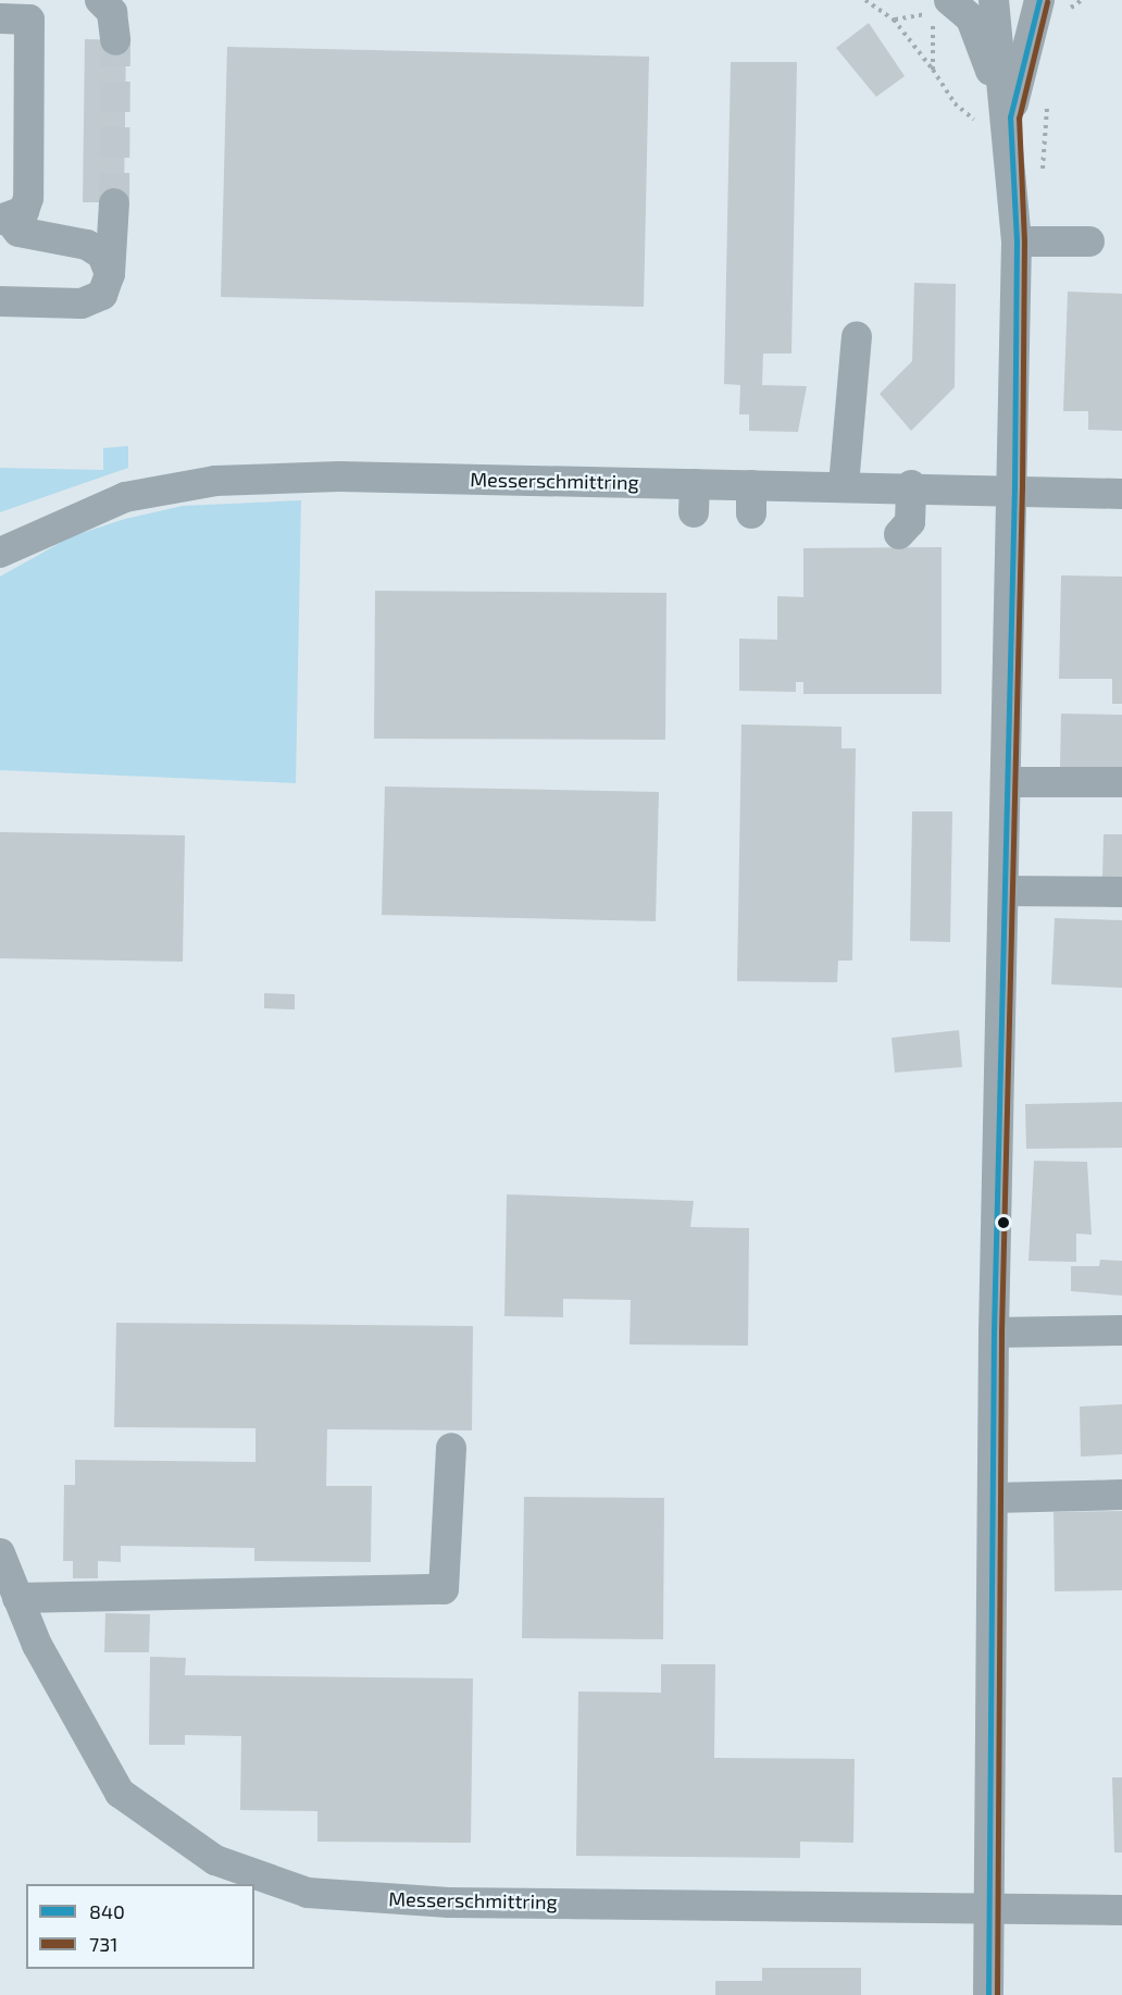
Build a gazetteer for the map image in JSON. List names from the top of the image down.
{
  "streets": {
    "street": ["Messerschmittring"]
  },
  "lines": ["transit line 840", "transit line 731"],
  "legend": ["840", "731"]
}
